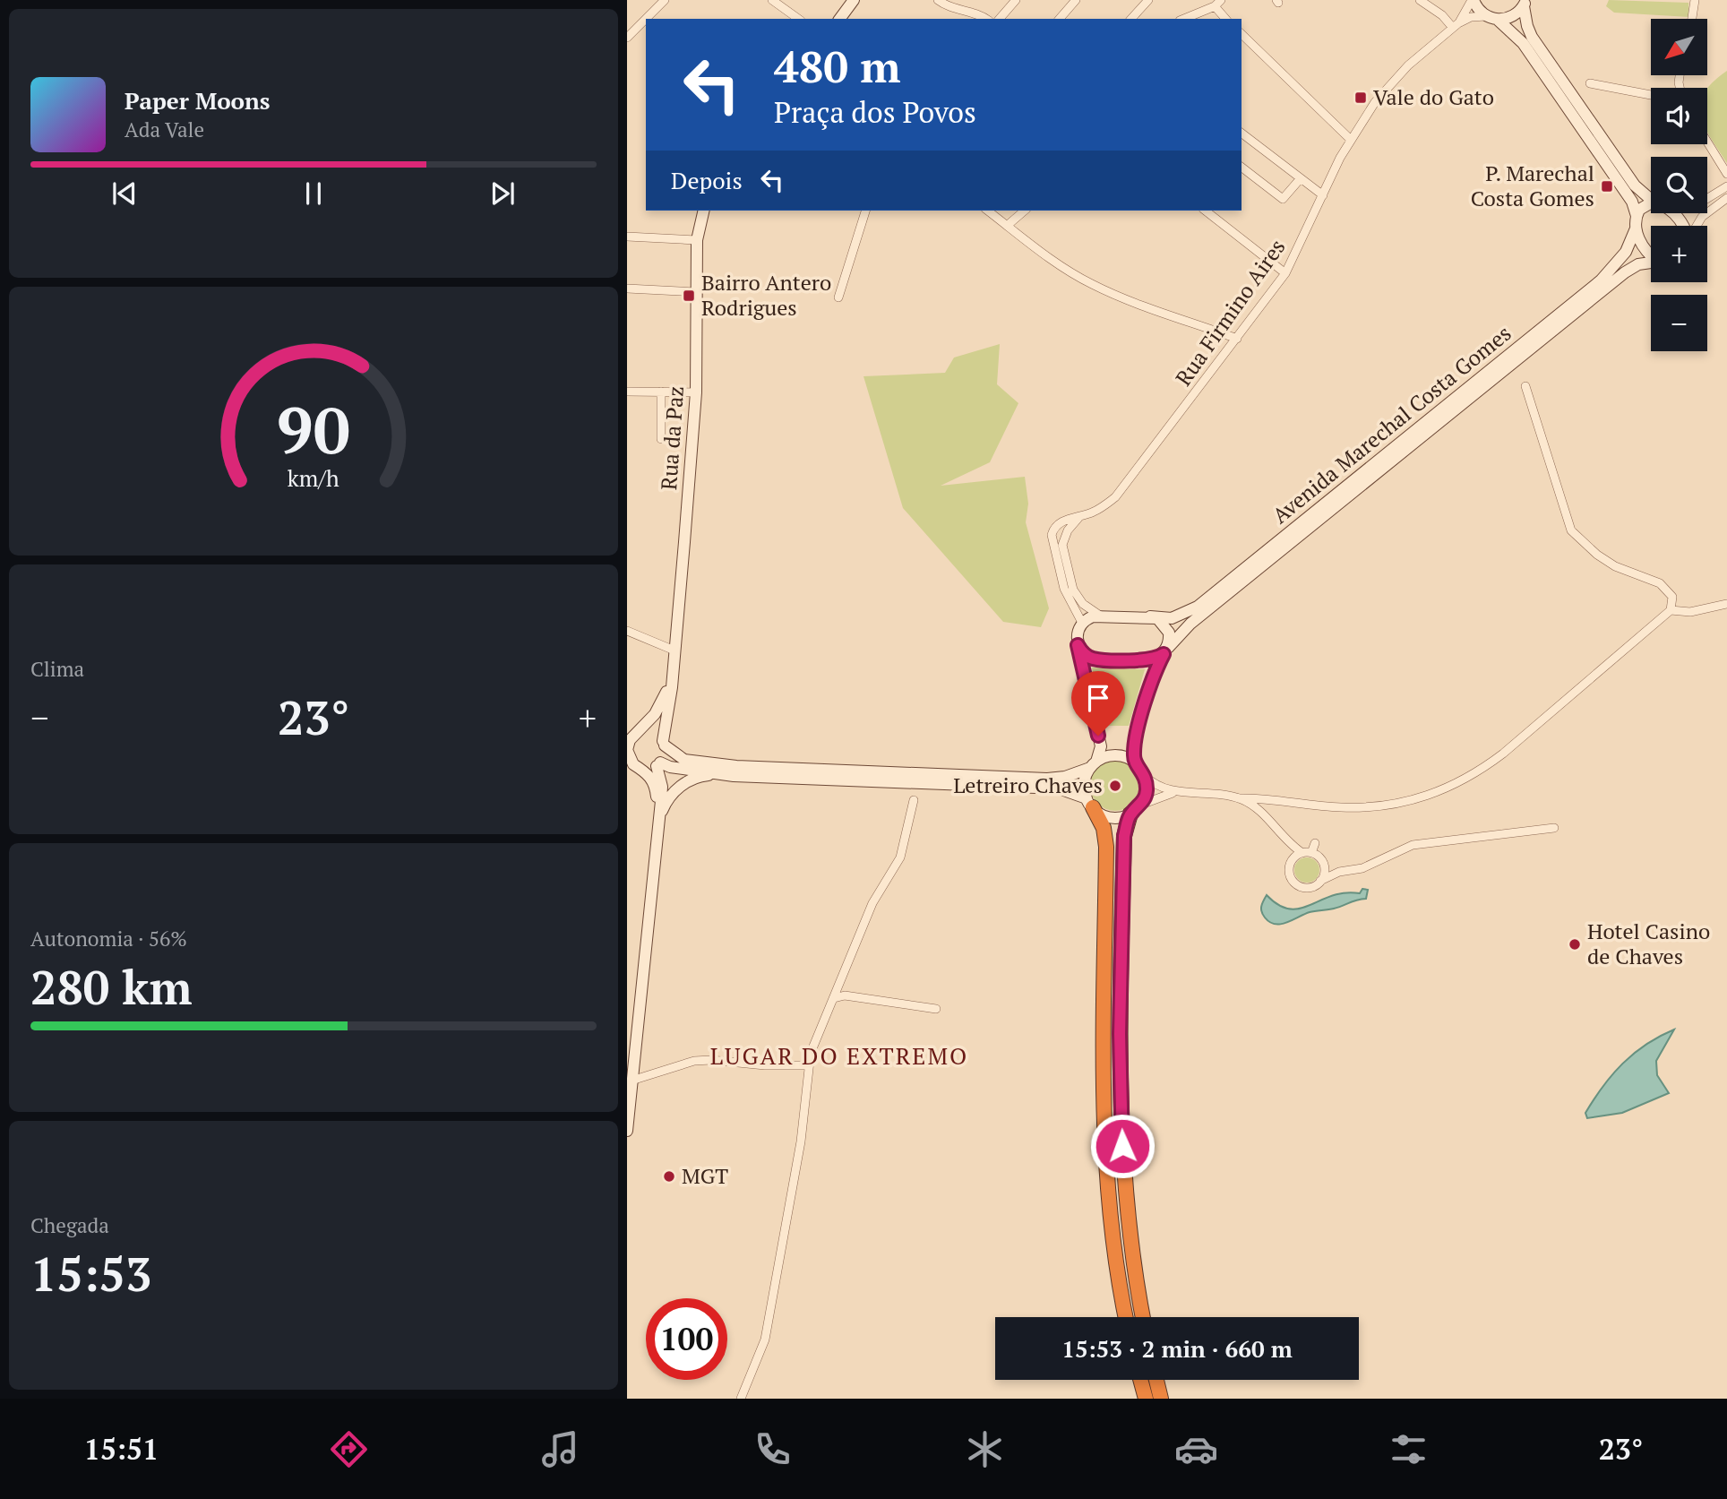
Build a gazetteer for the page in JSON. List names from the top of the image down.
{
  "streets": {
    "street": ["Rua Firmino Aires", "Avenida Marechal Costa Gomes", "Rua da Paz"]
  },
  "districts": ["LUGAR DO EXTREMO"],
  "places": {
    "transit": ["Vale do Gato", "P. Marechal Costa Gomes", "Bairro Antero Rodrigues"],
    "other": ["Letreiro Chaves", "Hotel Casino de Chaves", "MGT"]
  },
  "north": "bottom left",
  "page": {
    "map_buttons": ["+", "−"],
    "turn": ["480 m", "Praça dos Povos"],
    "song": ["Paper Moons", "Ada Vale"],
    "then": "Depois",
    "tile": [
      "Clima",
      ["Autonomia · 56%", "280 km"],
      ["Chegada", "15:53"]
    ],
    "heat": ["−", "23°", "+"],
    "limit": "100",
    "trip": "15:53 · 2 min · 660 m",
    "tabs": ["15:51", "23°"],
    "gauge": ["90", "km/h"]
  }
}
